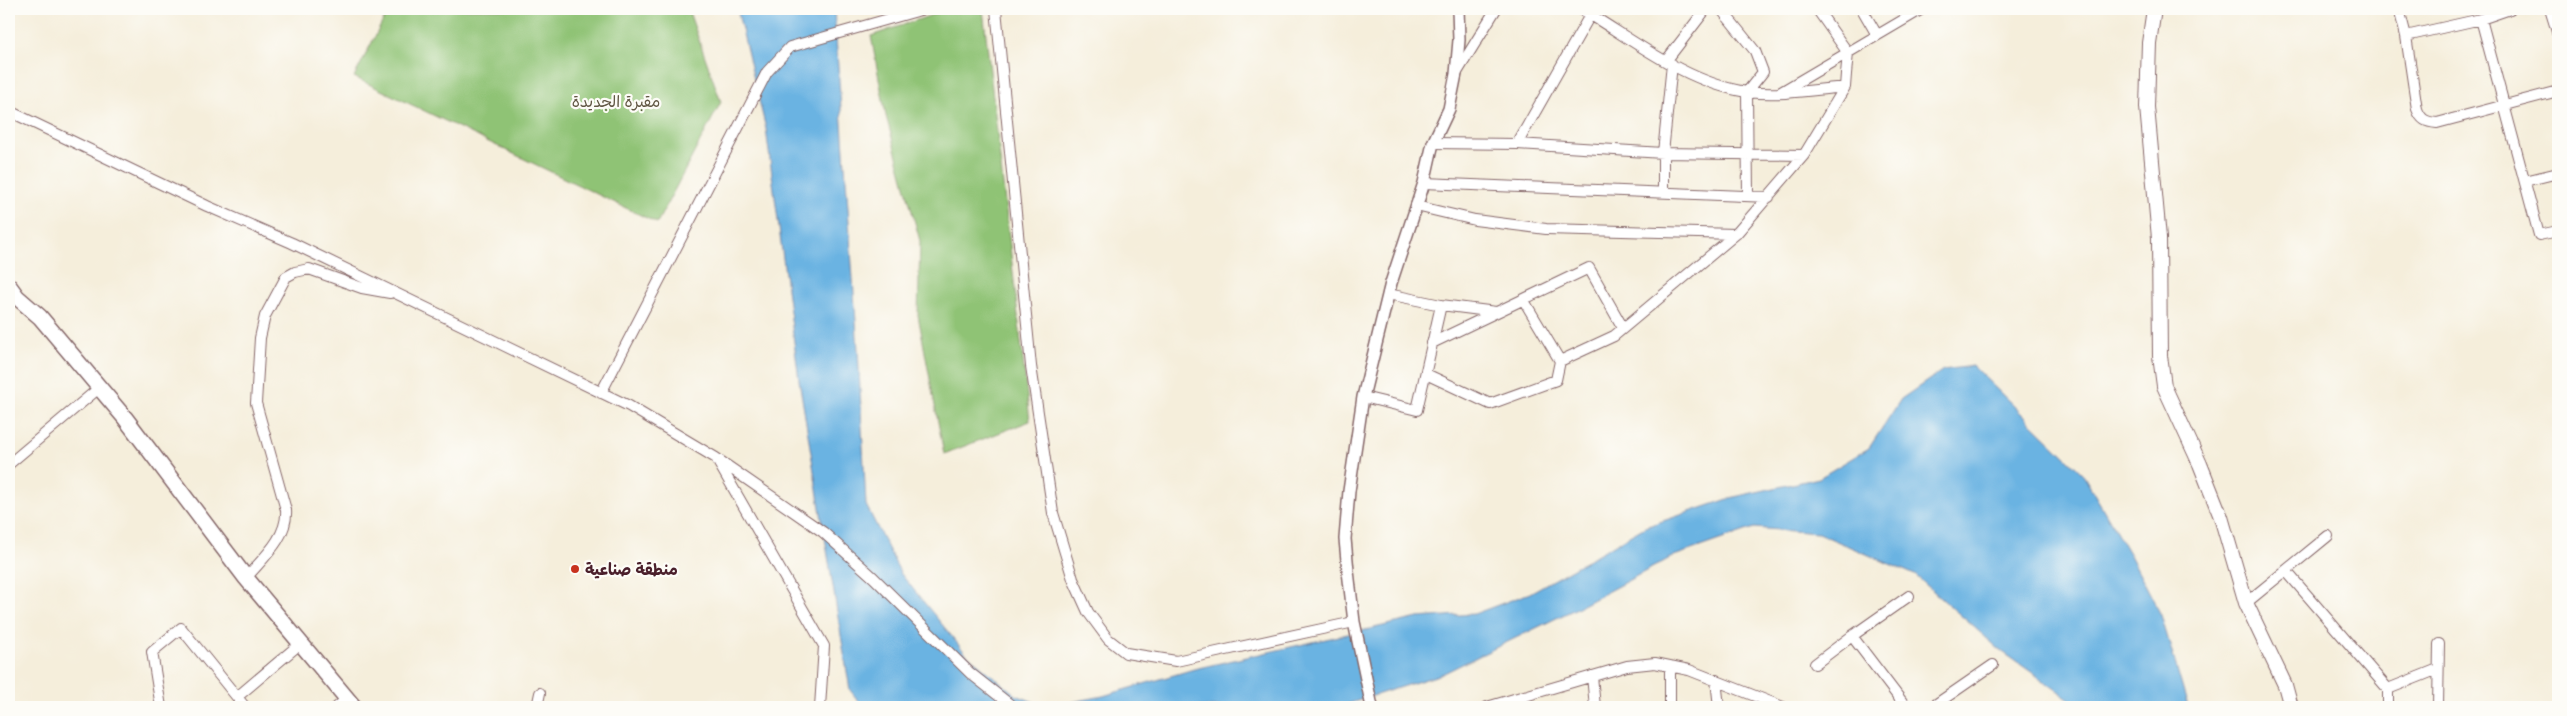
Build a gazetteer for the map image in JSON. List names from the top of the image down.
{
  "parks": ["مقبرة الجديدة"],
  "places": ["منطقة صناعية"]
}
